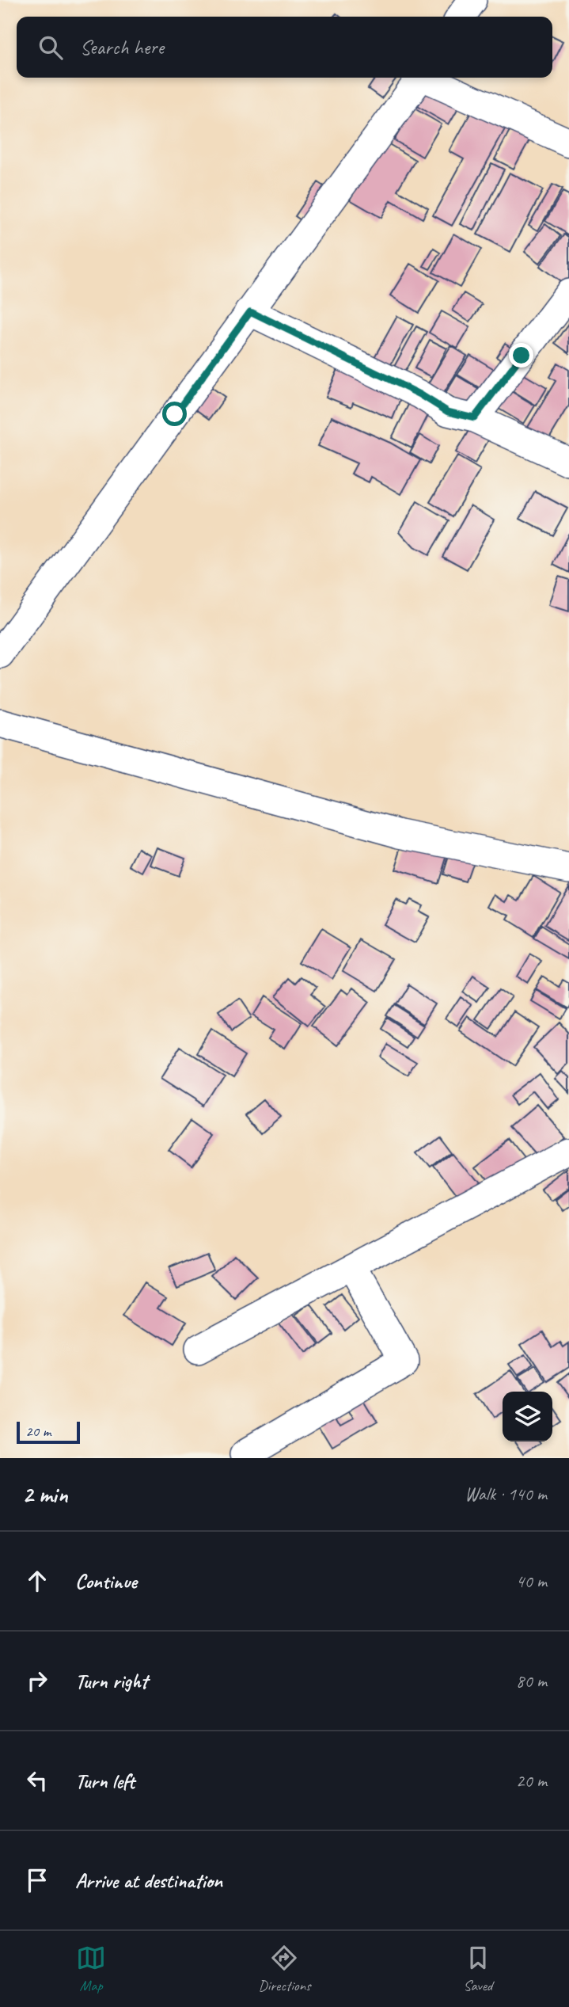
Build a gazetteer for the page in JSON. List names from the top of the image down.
{
  "scale_bar": "20 m",
  "page": {
    "search": "Search here",
    "scale": "20 m",
    "heading": ["2 min", "Walk · 140 m"],
    "list": [
      ["Continue", "40 m"],
      ["Turn right", "80 m"],
      ["Turn left", "20 m"],
      "Arrive at destination"
    ],
    "nav": ["Map", "Directions", "Saved"]
  }
}
